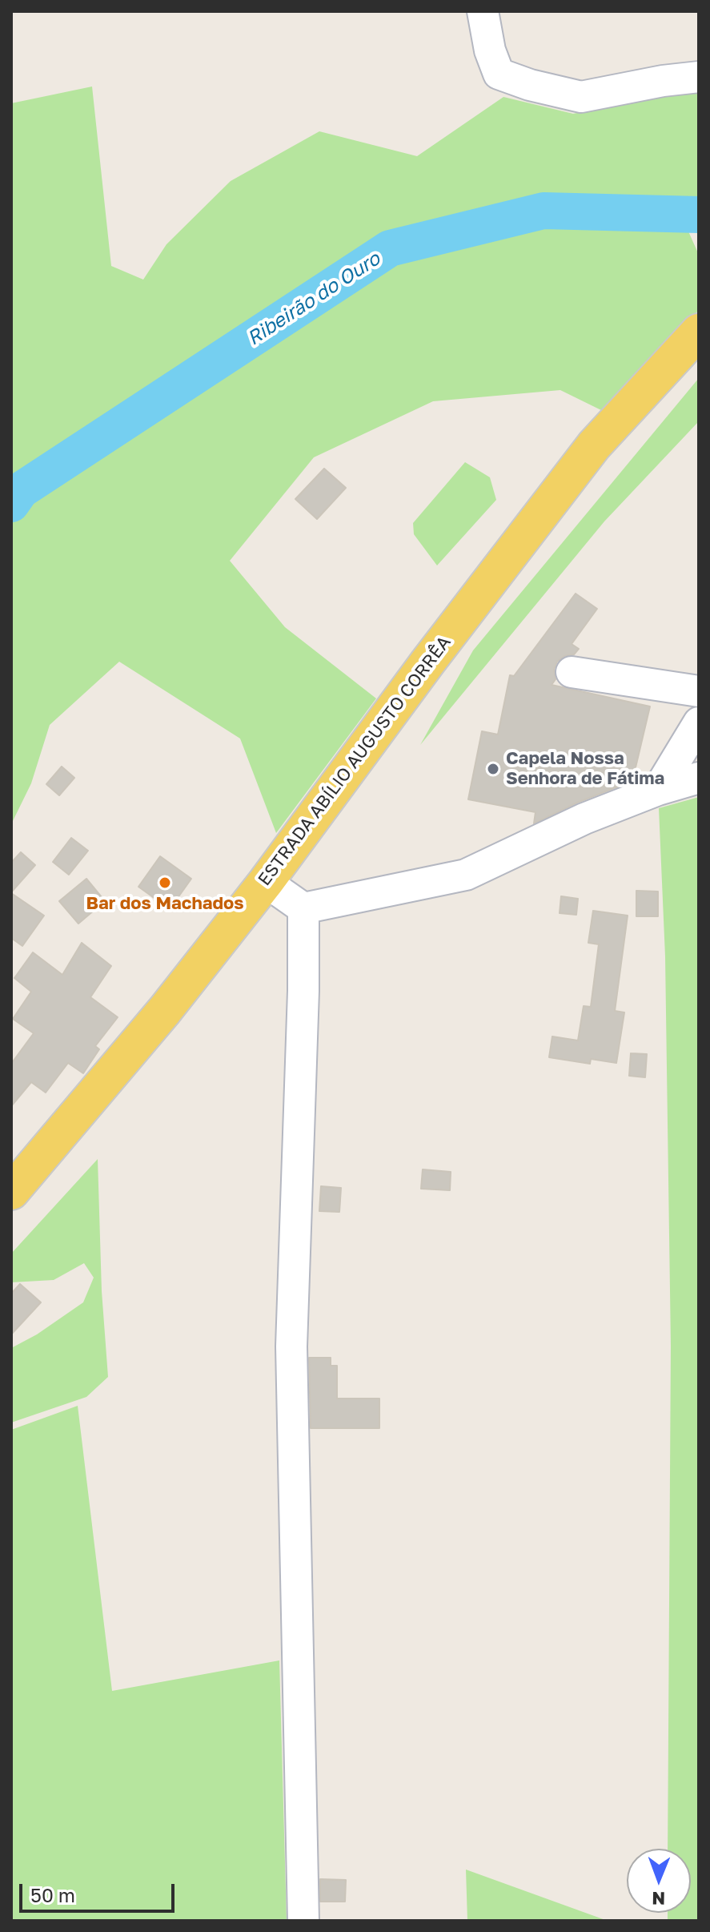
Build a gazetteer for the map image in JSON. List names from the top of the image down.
{
  "streets": {
    "main road": ["ESTRADA ABÍLIO AUGUSTO CORRÊA"]
  },
  "water": ["Ribeirão do Ouro"],
  "places": ["Capela Nossa Senhora de Fátima", "Bar dos Machados"],
  "scale_bar": "50 m",
  "north": "bottom"
}
